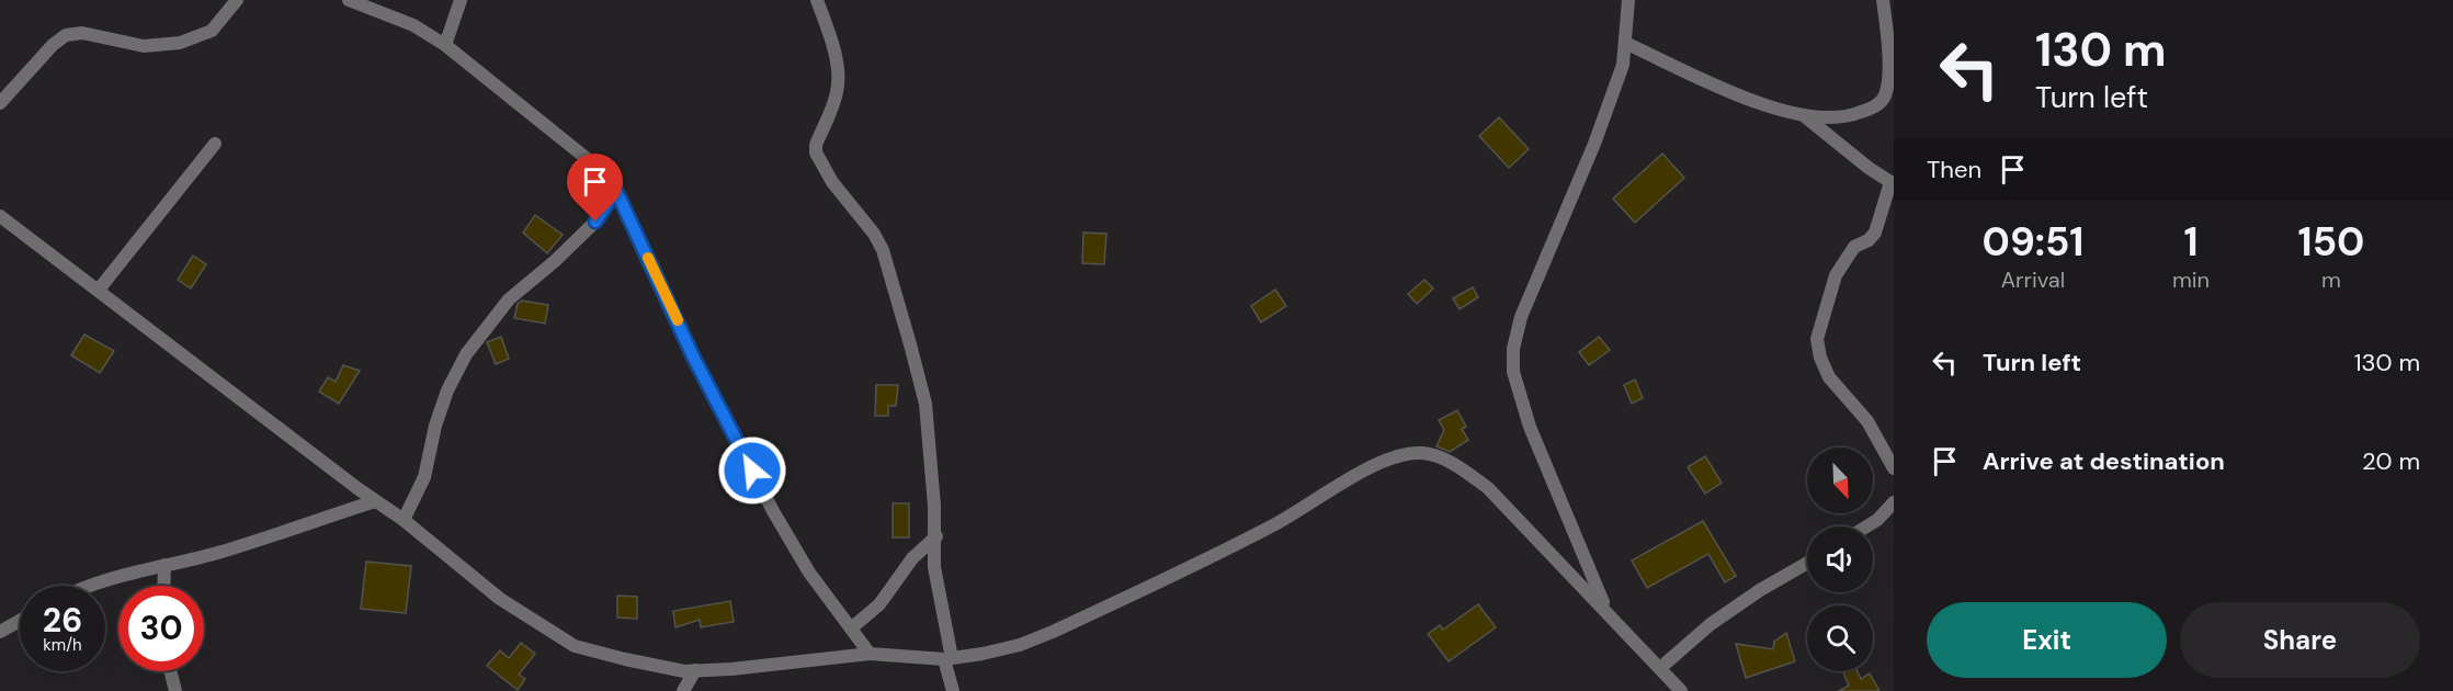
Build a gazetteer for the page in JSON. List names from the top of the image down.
{
  "north": "bottom right",
  "page": {
    "turn": ["130 m", "Turn left"],
    "then": "Then",
    "eta": [
      "09:51",
      "Arrival",
      "1",
      "min",
      "150",
      "m"
    ],
    "list": [
      {
        "name": "Turn left",
        "value": "130 m"
      },
      {
        "name": "Arrive at destination",
        "value": "20 m"
      }
    ],
    "speed": "26 km/h",
    "limit": "30",
    "buttons": ["Exit", "Share"]
  }
}
